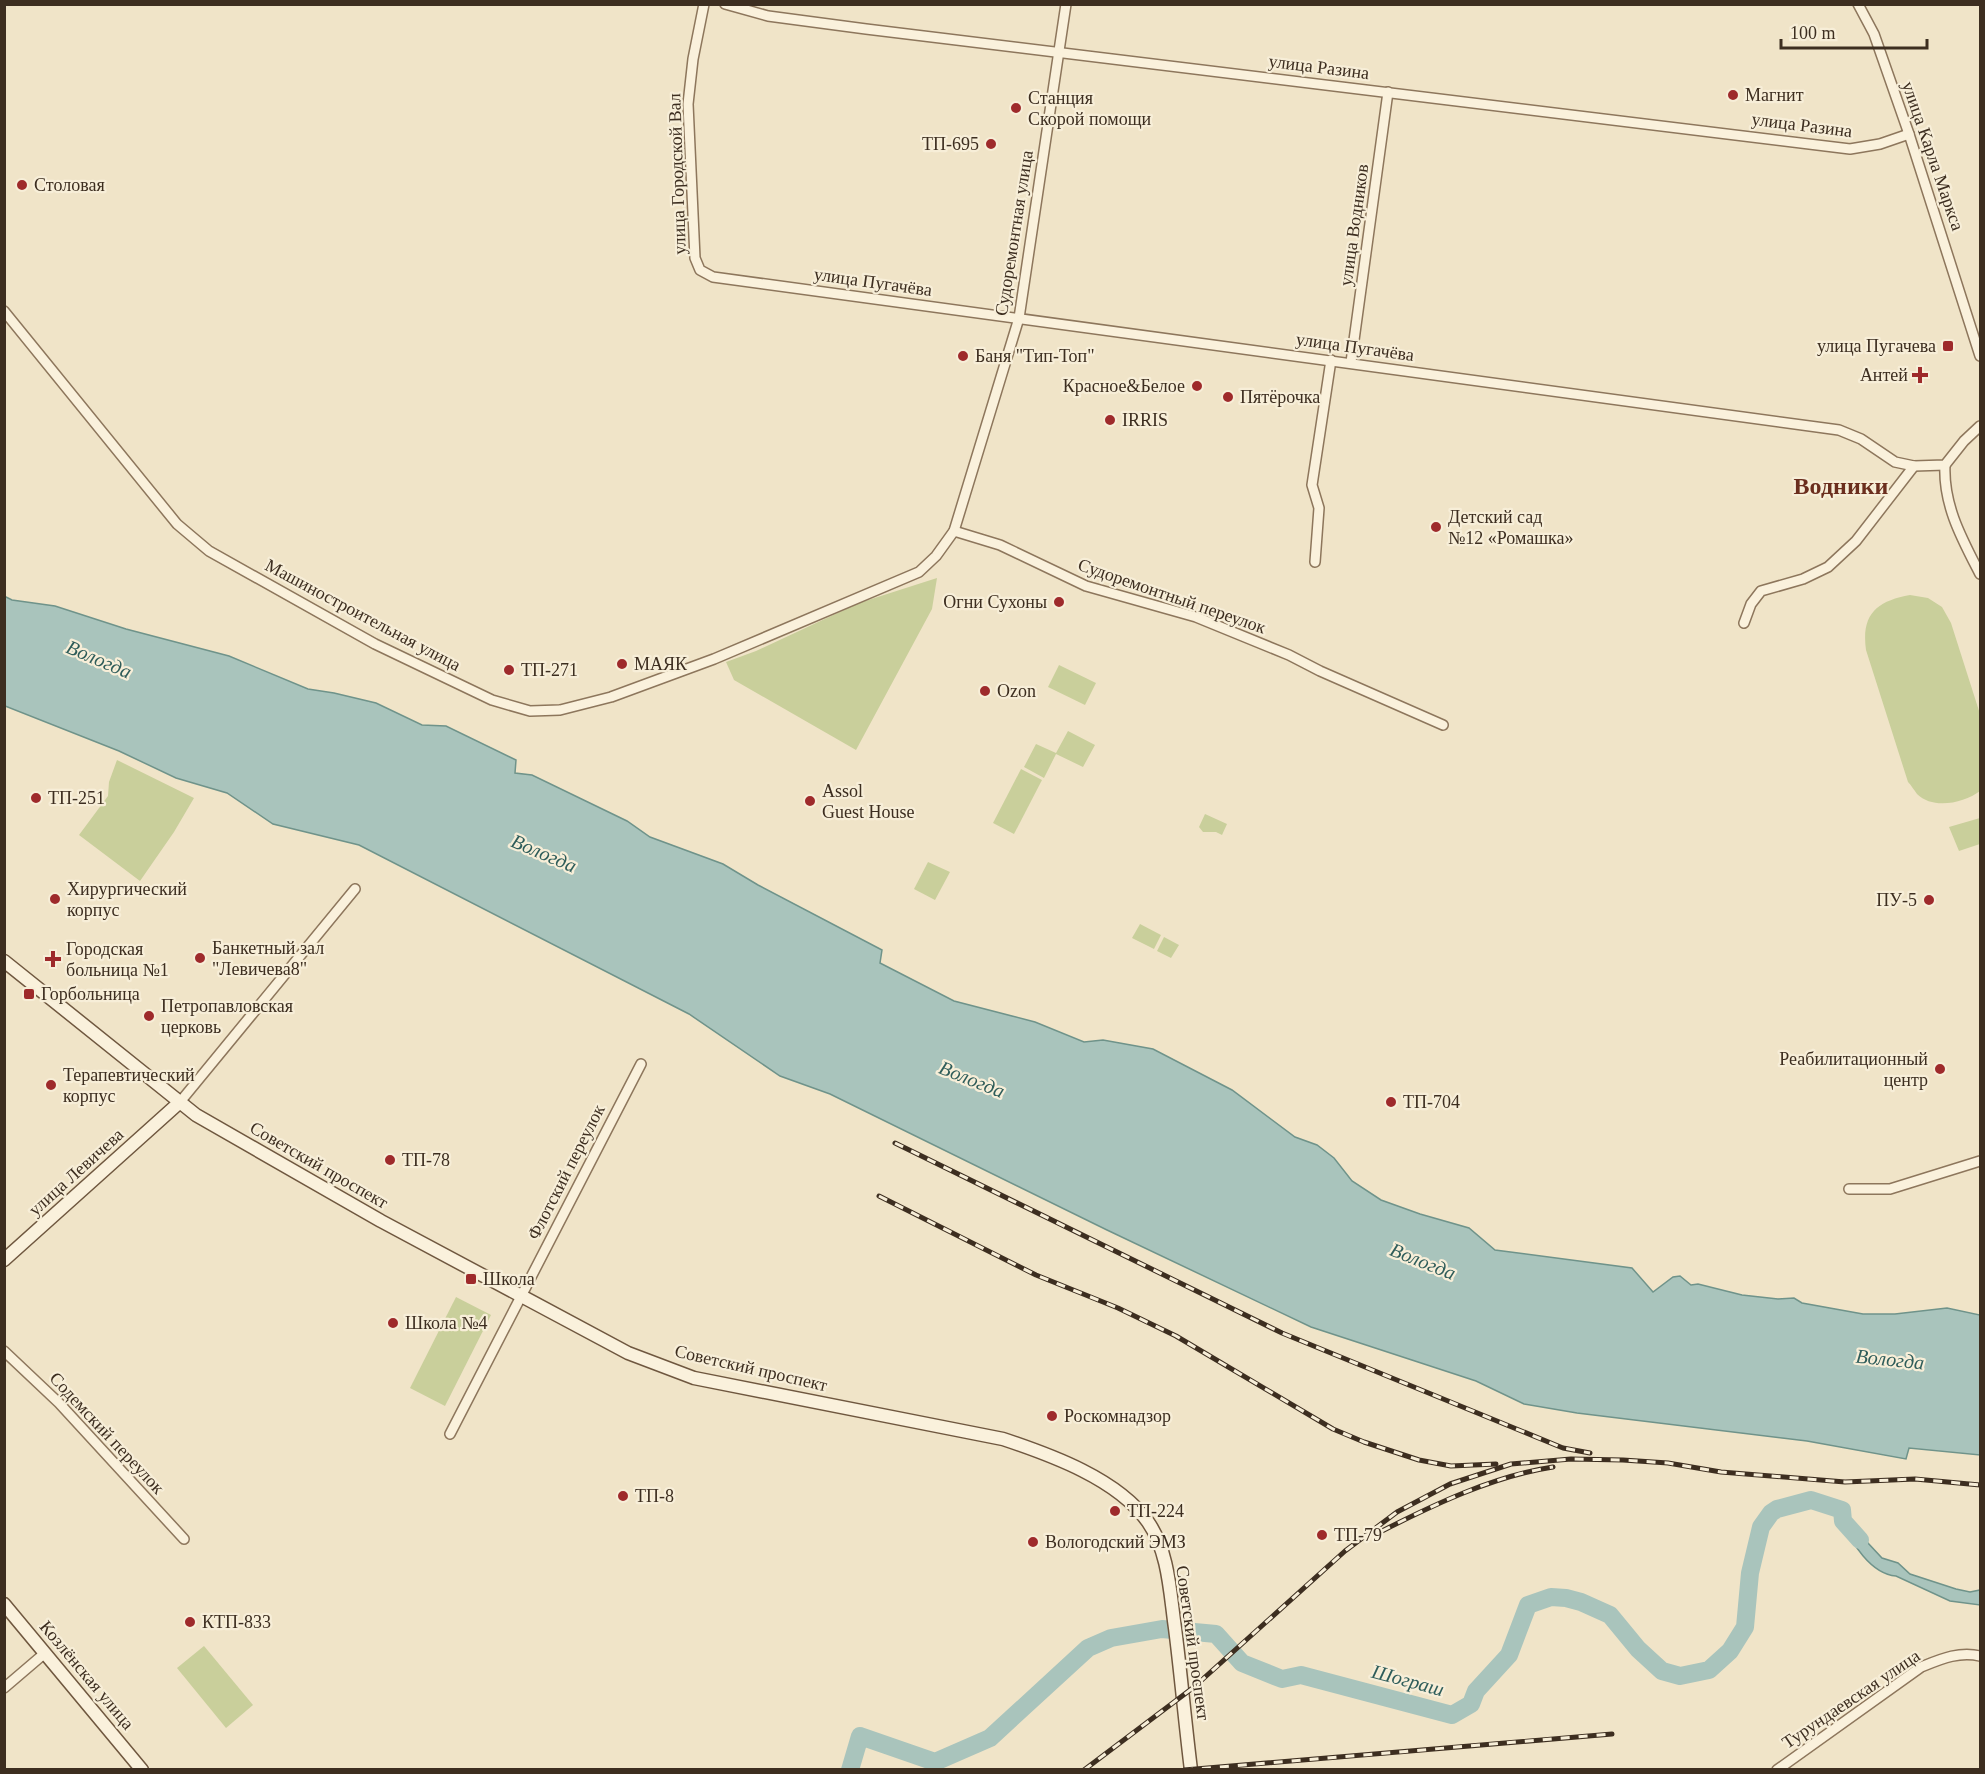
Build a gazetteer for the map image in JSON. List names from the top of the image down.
{
  "streets": {
    "street": [
      "улица Разина",
      "улица Карла Маркса",
      "улица Городской Вал",
      "улица Водников",
      "Судоремонтная улица",
      "улица Пугачёва",
      "Судоремонтный переулок",
      "Машиностроительная улица",
      "Советский проспект",
      "улица Левичева",
      "Флотский переулок",
      "Содемский переулок",
      "Козлёнская улица",
      "Турундаевская улица"
    ]
  },
  "crossings": [
    ["улица Разина", "улица Карла Маркса"],
    ["улица Разина", "улица Водников"],
    ["улица Разина", "Судоремонтная улица"],
    ["улица Городской Вал", "улица Пугачёва"],
    ["улица Водников", "улица Пугачёва"],
    ["Судоремонтная улица", "улица Пугачёва"],
    ["Судоремонтная улица", "Судоремонтный переулок"],
    ["Судоремонтная улица", "Машиностроительная улица"],
    ["Судоремонтный переулок", "Машиностроительная улица"],
    ["Советский проспект", "улица Левичева"],
    ["Советский проспект", "Флотский переулок"]
  ],
  "districts": ["Водники"],
  "water": ["Вологда", "Шограш"],
  "places": {
    "other": [
      "Магнит",
      "Станция Скорой помощи",
      "ТП-695",
      "Столовая",
      "Баня \"Тип-Топ\"",
      "Красное&Белое",
      "Пятёрочка",
      "IRRIS",
      "Детский сад №12 «Ромашка»",
      "Огни Сухоны",
      "МАЯК",
      "ТП-271",
      "Ozon",
      "ТП-251",
      "Assol Guest House",
      "Хирургический корпус",
      "ПУ-5",
      "Банкетный зал \"Левичева8\"",
      "Петропавловская церковь",
      "Реабилитационный центр",
      "Терапевтический корпус",
      "ТП-704",
      "ТП-78",
      "Школа №4",
      "Роскомнадзор",
      "ТП-8",
      "ТП-224",
      "ТП-79",
      "Вологодский ЭМЗ",
      "КТП-833"
    ],
    "transit": ["улица Пугачева", "Горбольница", "Школа"],
    "health": ["Антей", "Городская больница №1"]
  },
  "scale_bar": "100 m"
}
